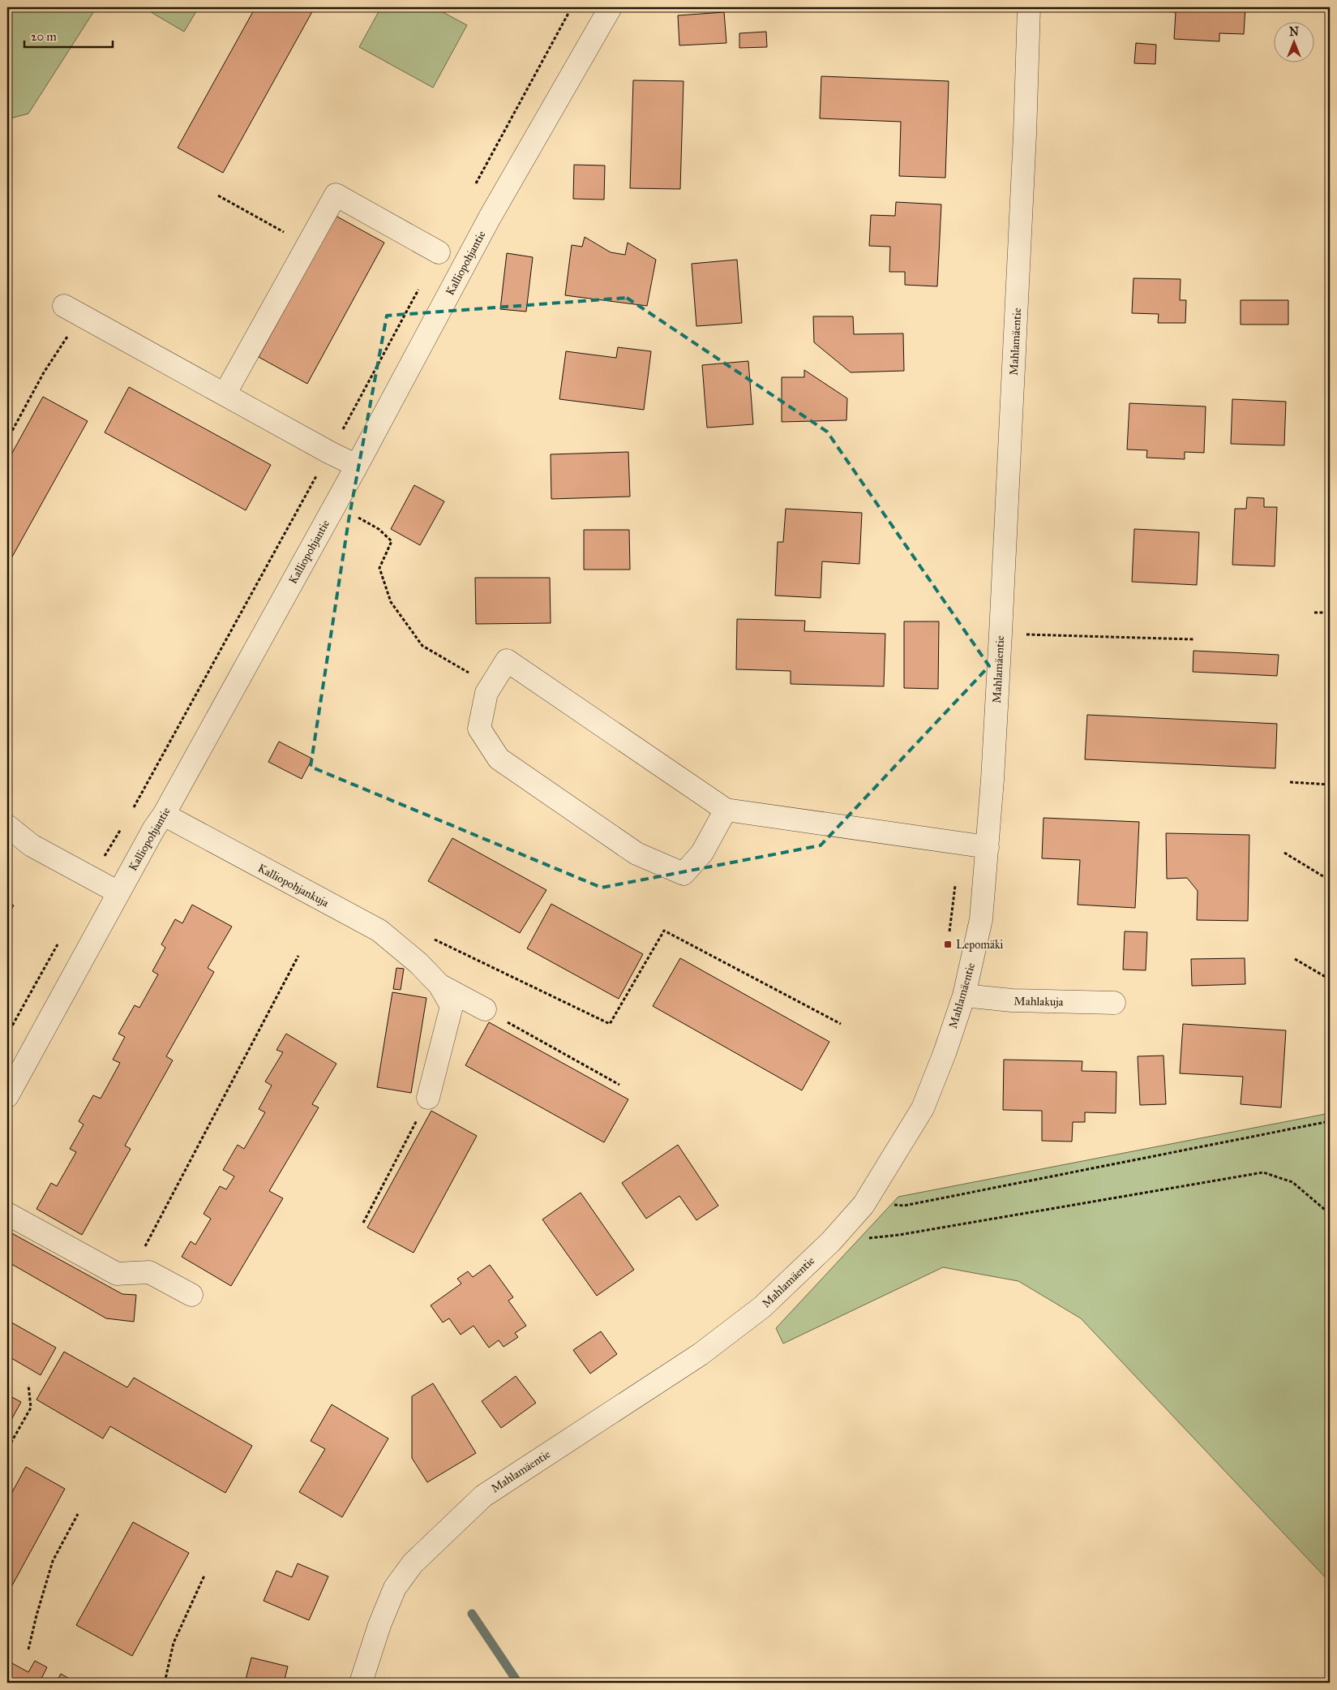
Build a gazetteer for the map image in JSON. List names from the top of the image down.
{
  "streets": {
    "street": [
      "Kalliopohjantie",
      "Mahlamäentie",
      "Kalliopohjankuja",
      "Mahlakuja"
    ]
  },
  "crossings": [
    ["Kalliopohjantie", "Kalliopohjankuja"],
    ["Mahlamäentie", "Mahlakuja"]
  ],
  "places": {
    "transit": ["Lepomäki"]
  },
  "scale_bar": "20 m",
  "north": "top"
}
